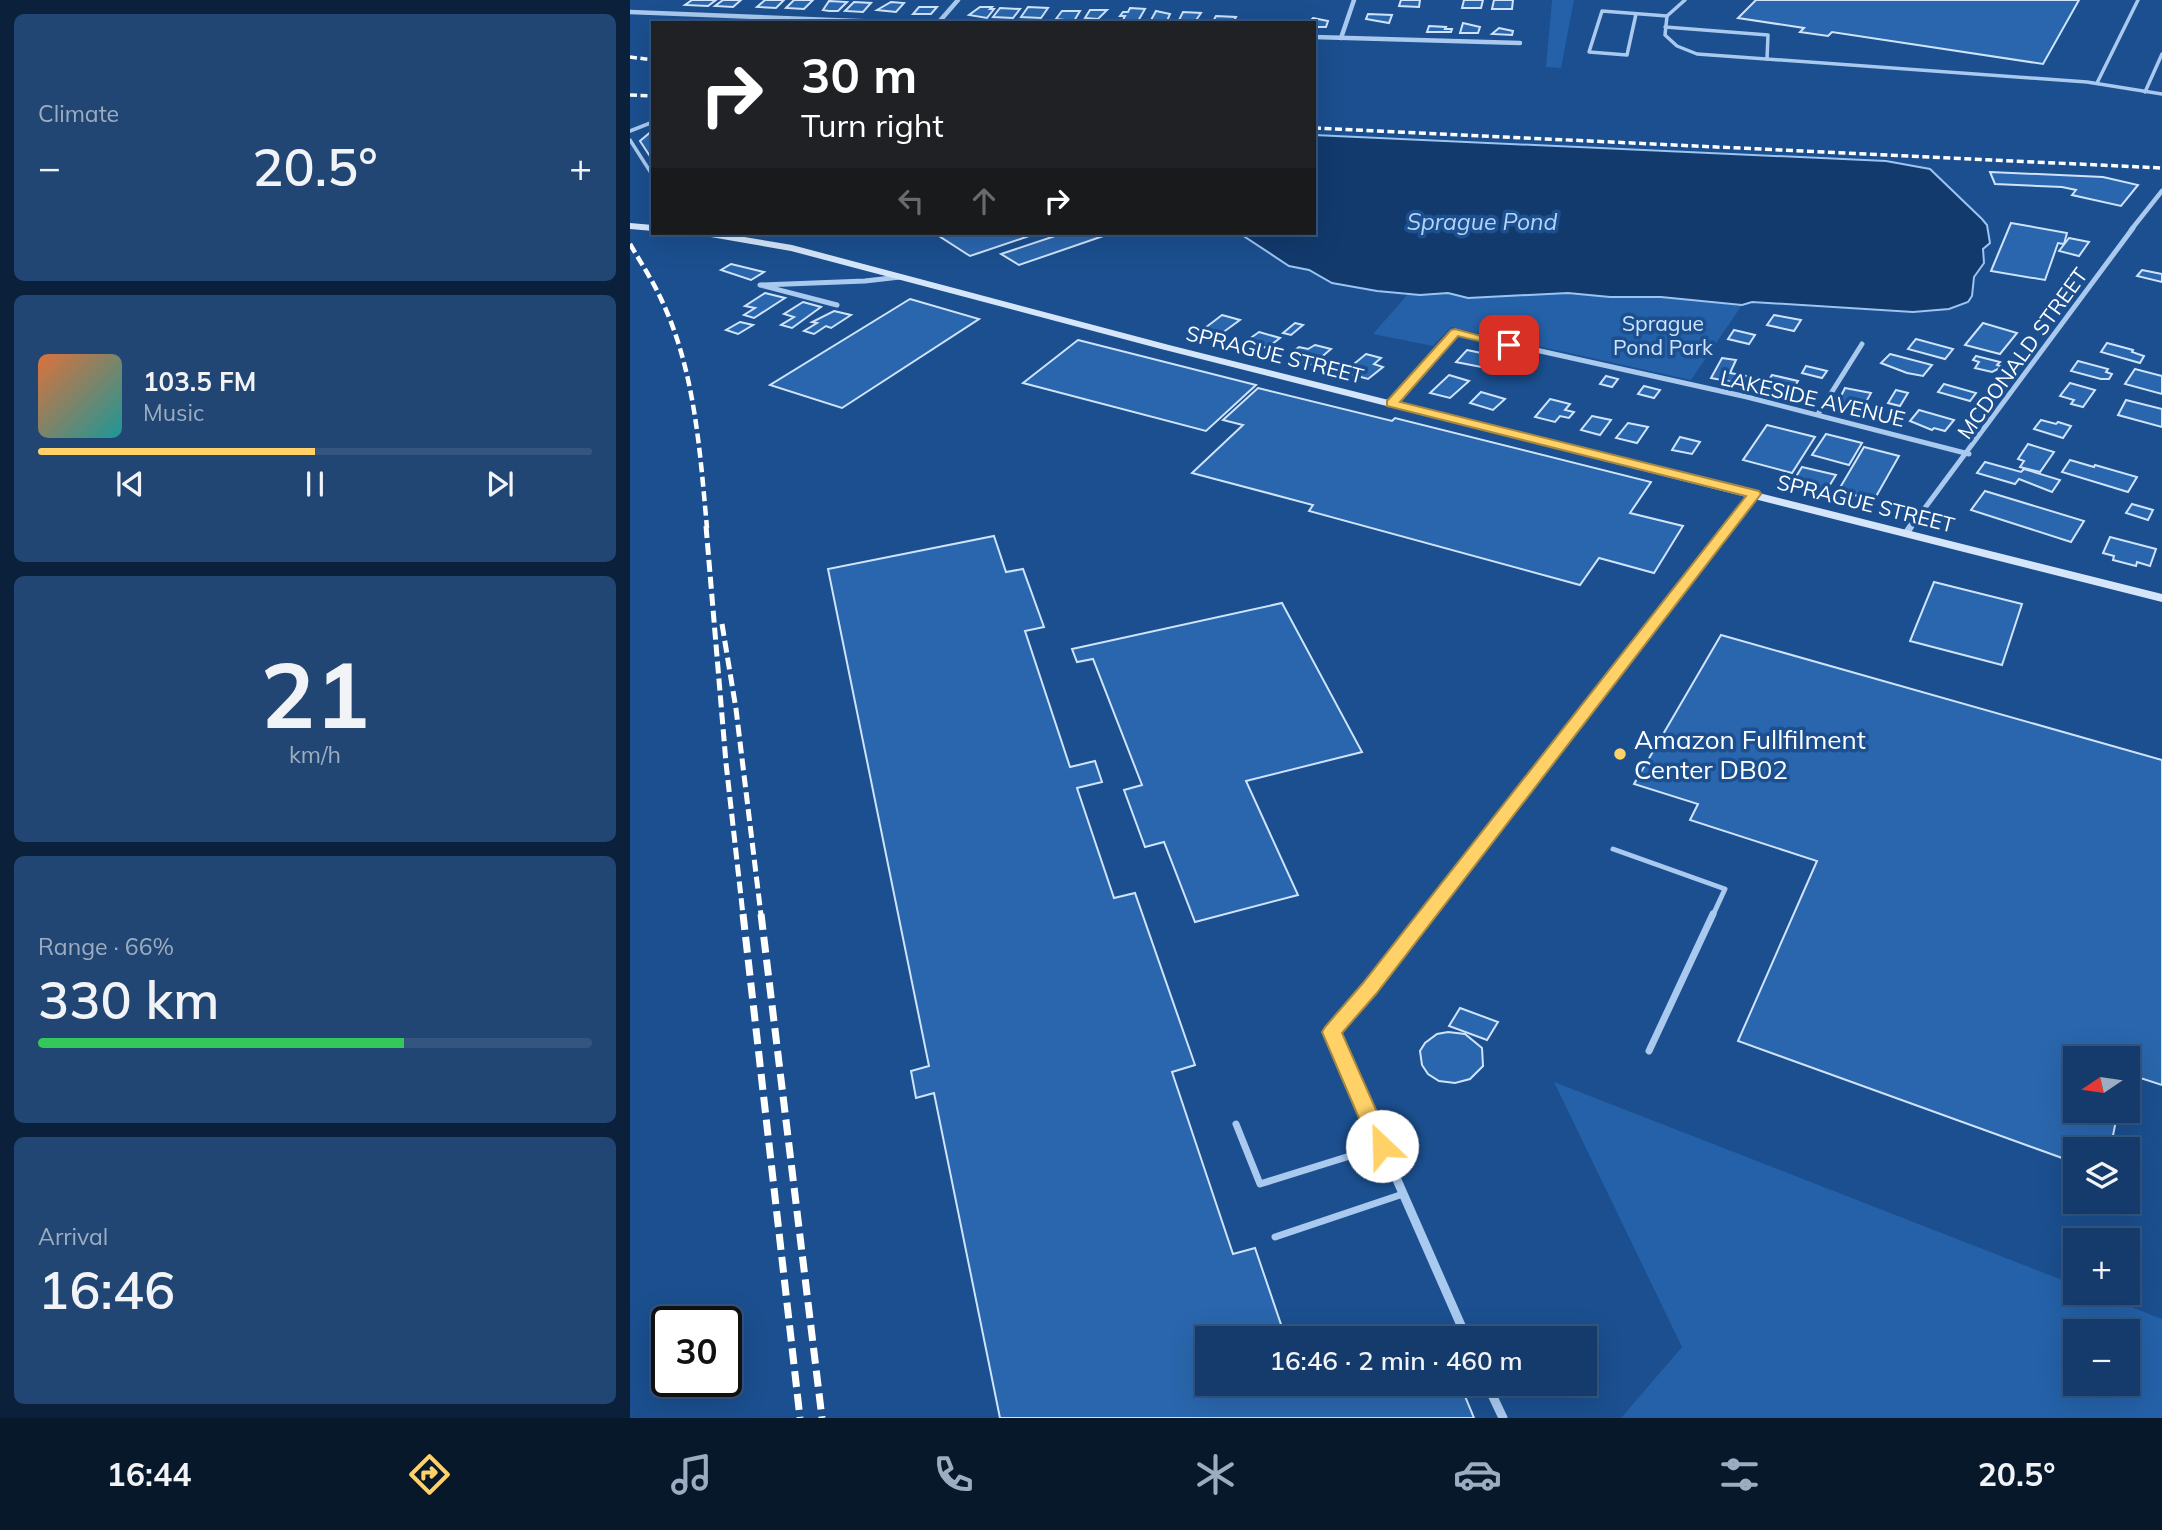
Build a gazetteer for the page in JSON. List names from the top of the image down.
{
  "streets": {
    "main road": ["SPRAGUE STREET"],
    "street": ["MCDONALD STREET", "LAKESIDE AVENUE"]
  },
  "crossings": [
    ["MCDONALD STREET", "SPRAGUE STREET"],
    ["MCDONALD STREET", "LAKESIDE AVENUE"],
    ["SPRAGUE STREET", "LAKESIDE AVENUE"]
  ],
  "water": ["Sprague Pond"],
  "parks": ["Sprague Pond Park"],
  "places": ["Amazon Fullfilment Center DB02"],
  "north": "left",
  "page": {
    "tile": [
      "Climate",
      ["21", "km/h"],
      ["Range · 66%", "330 km"],
      ["Arrival", "16:46"]
    ],
    "turn": ["30 m", "Turn right"],
    "heat": ["−", "20.5°", "+"],
    "song": ["103.5 FM", "Music"],
    "map_buttons": ["+", "−"],
    "limit": "30",
    "trip": "16:46 · 2 min · 460 m",
    "tabs": ["16:44", "20.5°"]
  }
}
